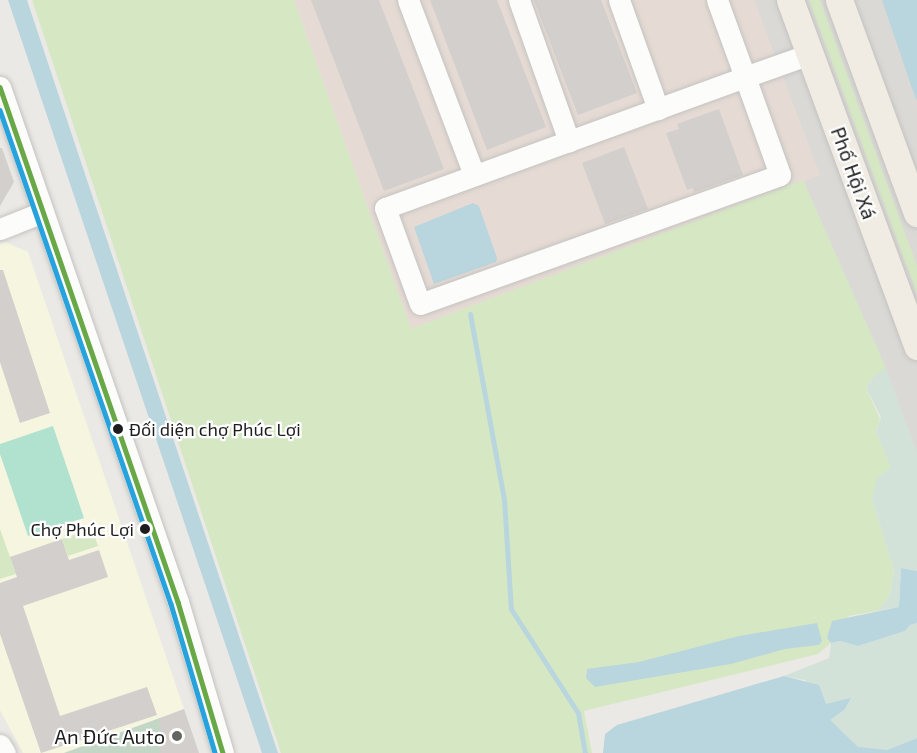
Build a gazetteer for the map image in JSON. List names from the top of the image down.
{
  "streets": {
    "main road": ["Phố Hội Xá"]
  },
  "places": ["Đối diện chợ Phúc Lợi", "Chợ Phúc Lợi", "An Đức Auto"]
}
